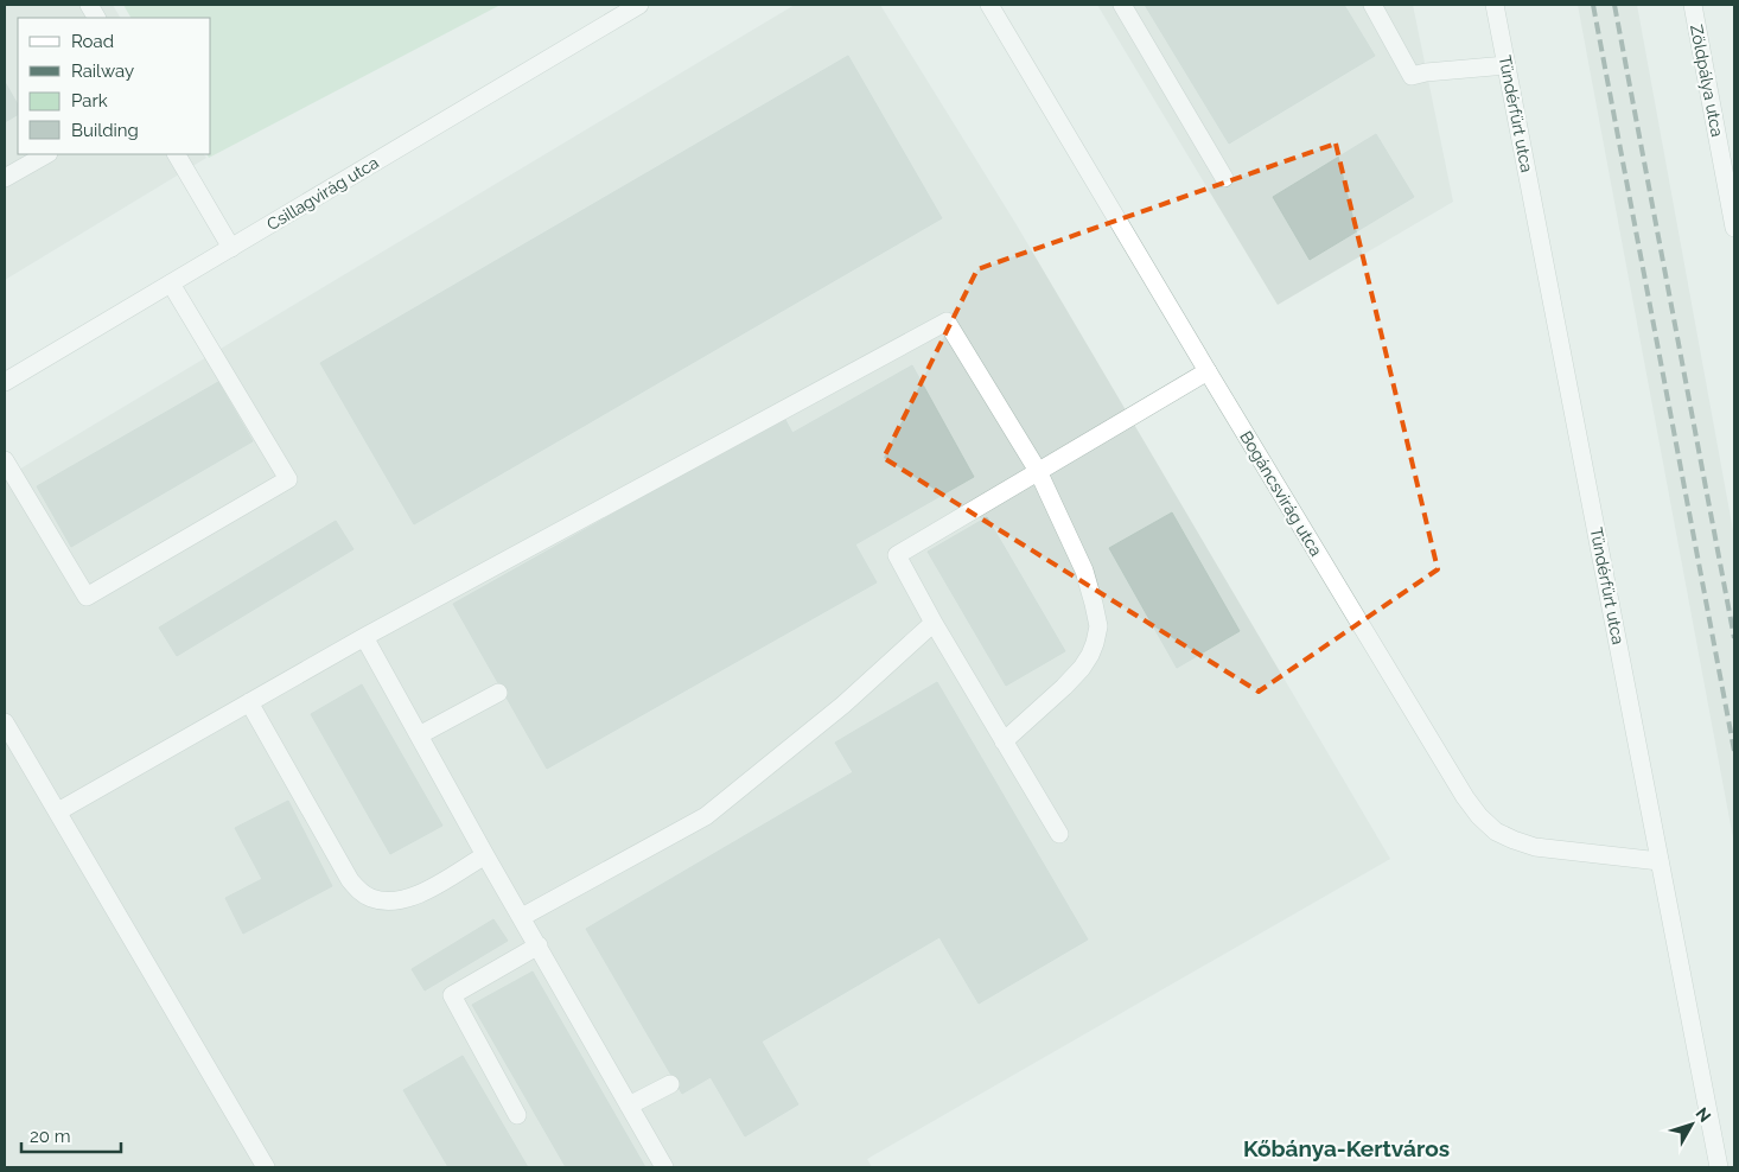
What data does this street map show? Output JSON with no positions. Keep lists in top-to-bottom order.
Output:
{
  "streets": {
    "street": [
      "Zöldpálya utca",
      "Tündérfürt utca",
      "Csillagvirág utca",
      "Bogáncsvirág utca"
    ]
  },
  "crossings": [
    ["Tündérfürt utca", "Bogáncsvirág utca"]
  ],
  "districts": ["Kőbánya-Kertváros"],
  "legend": [
    "Road",
    "Railway",
    "Park",
    "Building"
  ],
  "scale_bar": "20 m",
  "north": "top right"
}
